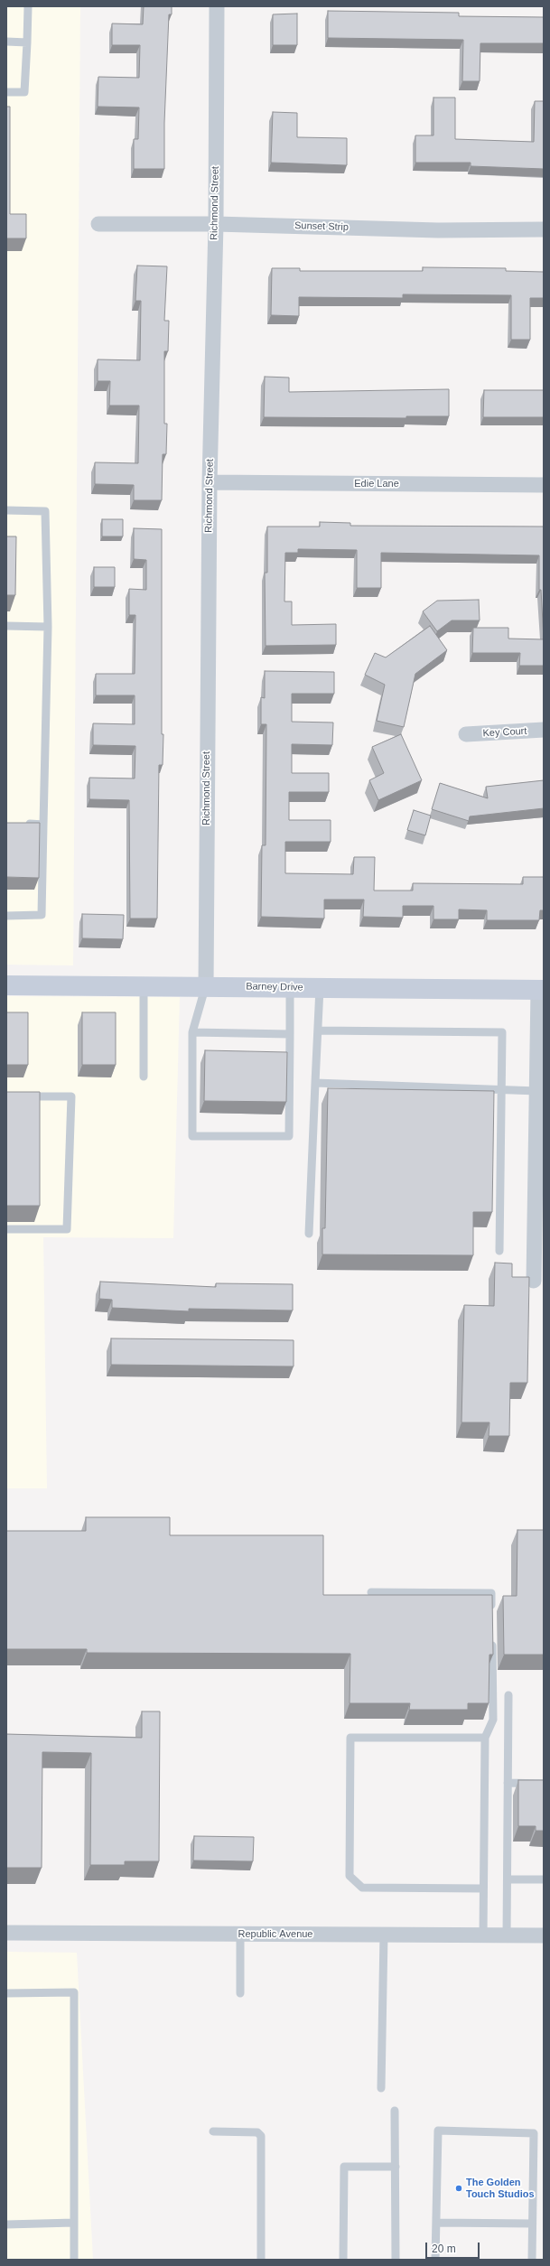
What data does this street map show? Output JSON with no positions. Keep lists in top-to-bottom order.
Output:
{
  "streets": {
    "street": [
      "Richmond Street",
      "Sunset Strip",
      "Edie Lane",
      "Key Court",
      "Barney Drive",
      "Republic Avenue"
    ]
  },
  "crossings": [
    ["Richmond Street", "Sunset Strip"],
    ["Richmond Street", "Edie Lane"],
    ["Richmond Street", "Barney Drive"]
  ],
  "places": ["The Golden Touch Studios"],
  "scale_bar": "20 m"
}
